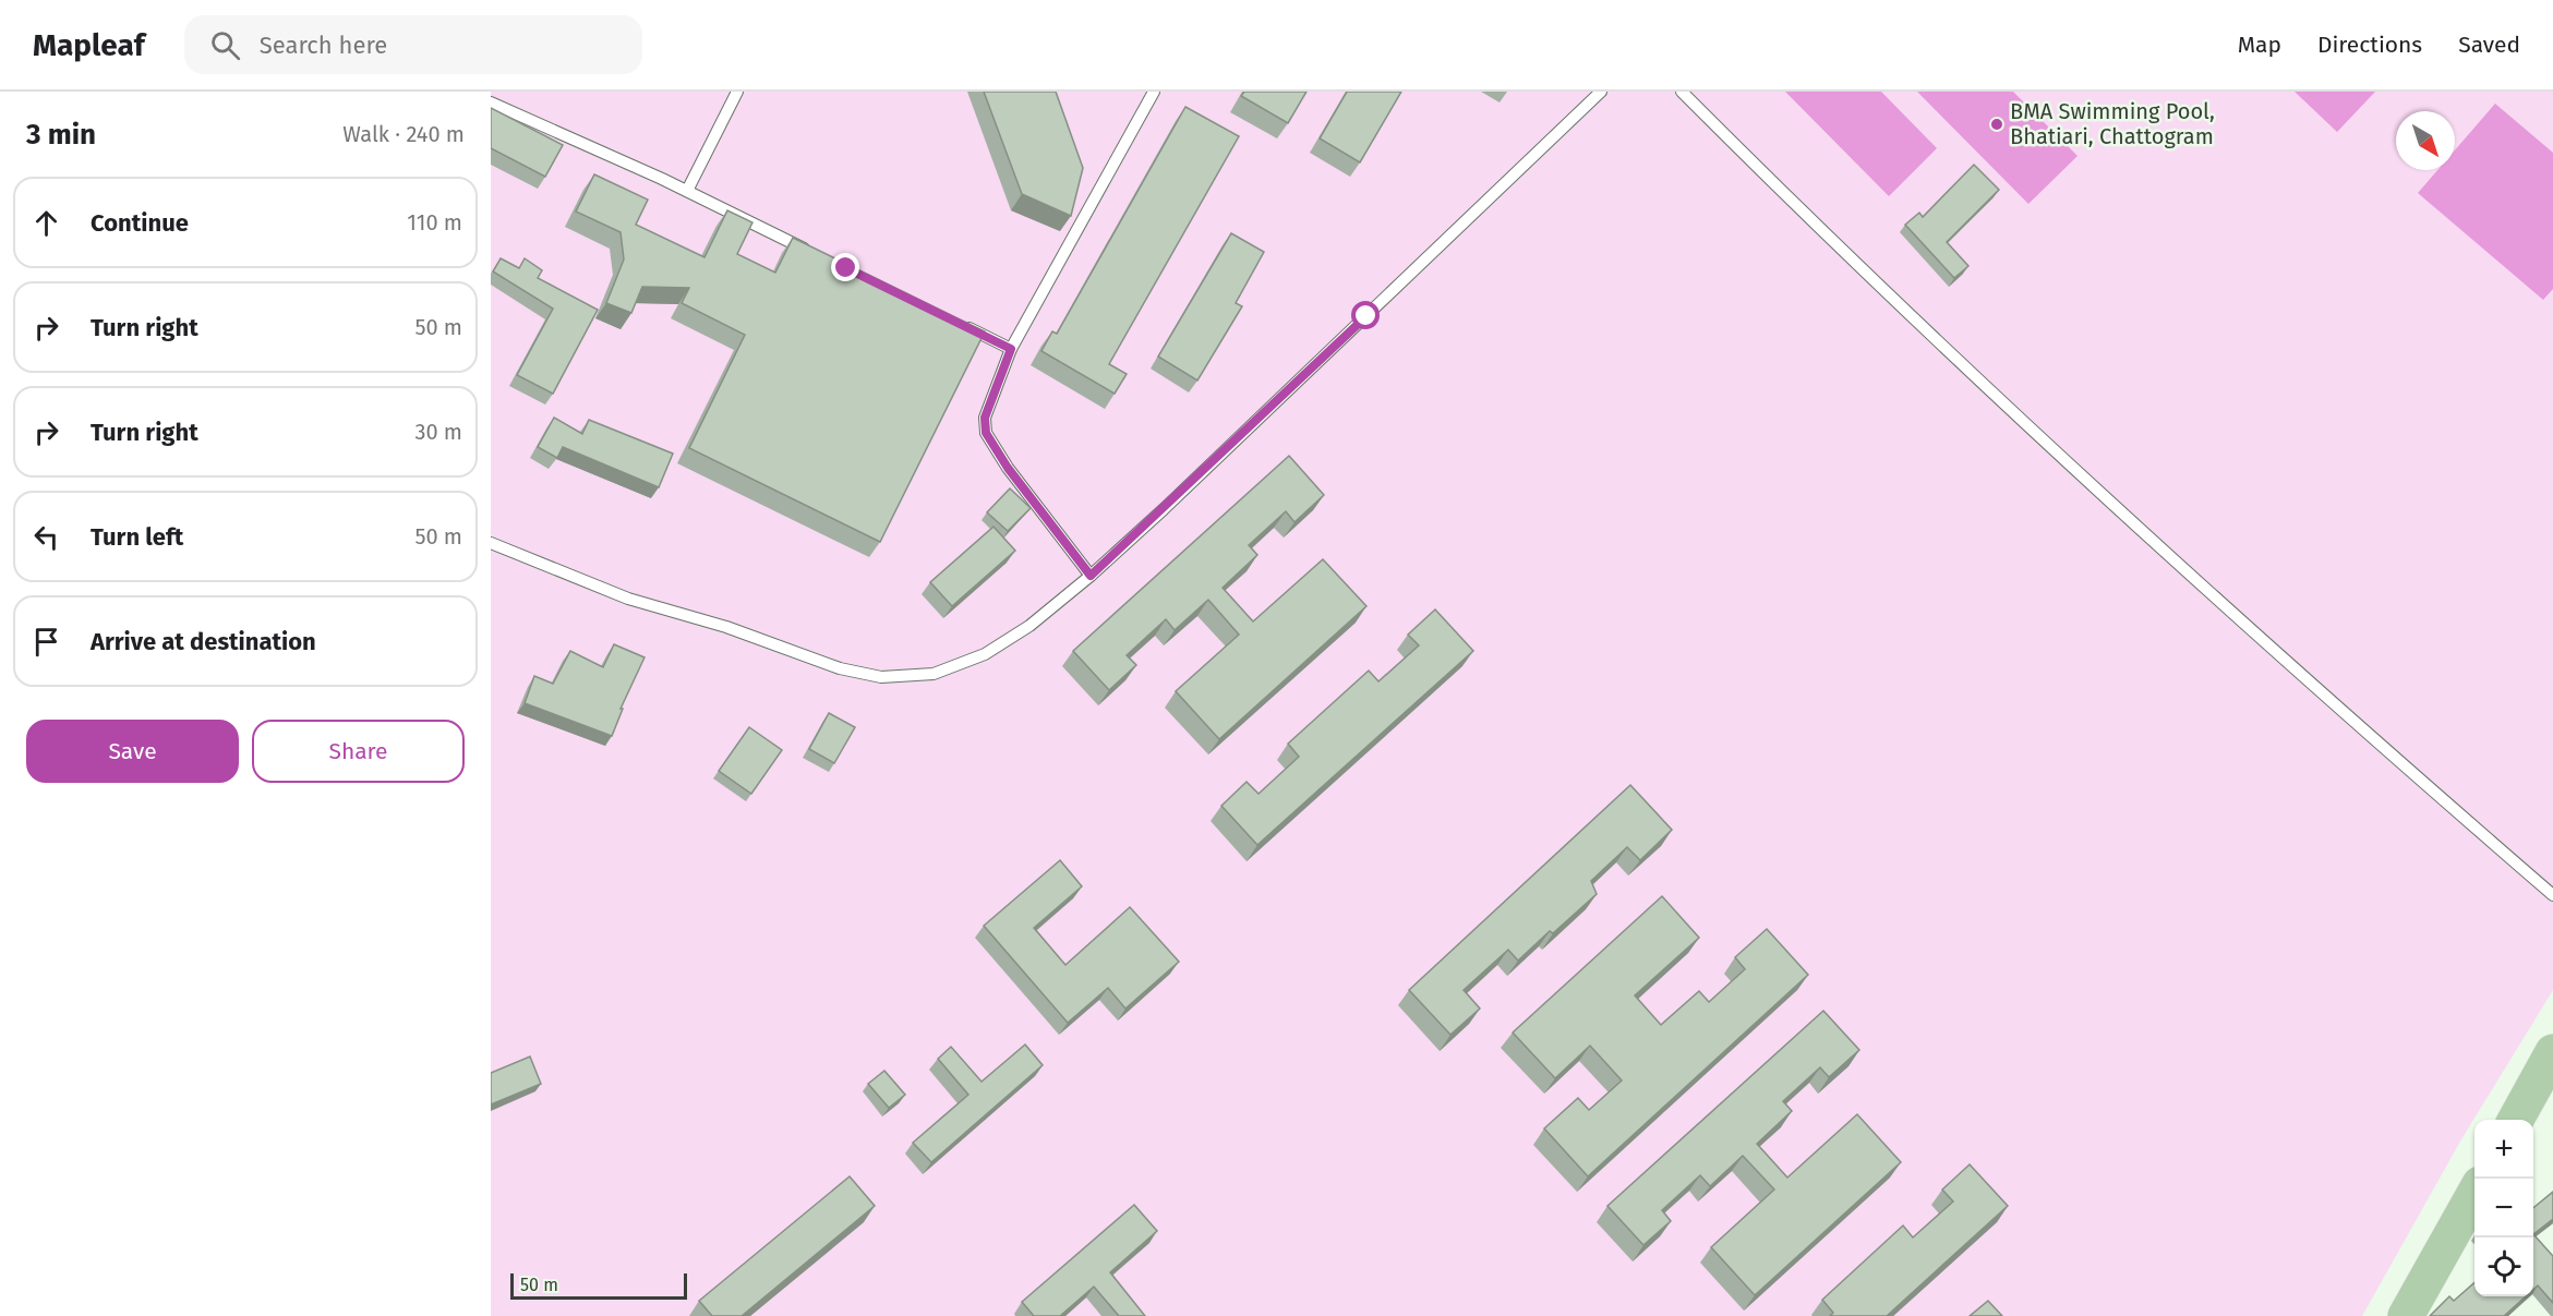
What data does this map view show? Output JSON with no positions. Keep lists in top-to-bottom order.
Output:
{
  "places": ["BMA Swimming Pool, Bhatiari, Chattogram"],
  "scale_bar": "50 m",
  "north": "bottom right",
  "page": {
    "header": "Mapleaf",
    "search": "Search here",
    "nav": ["Map", "Directions", "Saved"],
    "heading": ["3 min", "Walk · 240 m"],
    "list": [
      ["Continue", "110 m"],
      ["Turn right", "50 m"],
      ["Turn right", "30 m"],
      ["Turn left", "50 m"],
      "Arrive at destination"
    ],
    "buttons": ["Save", "Share"],
    "map_buttons": ["+", "−"],
    "scale": "50 m"
  }
}
